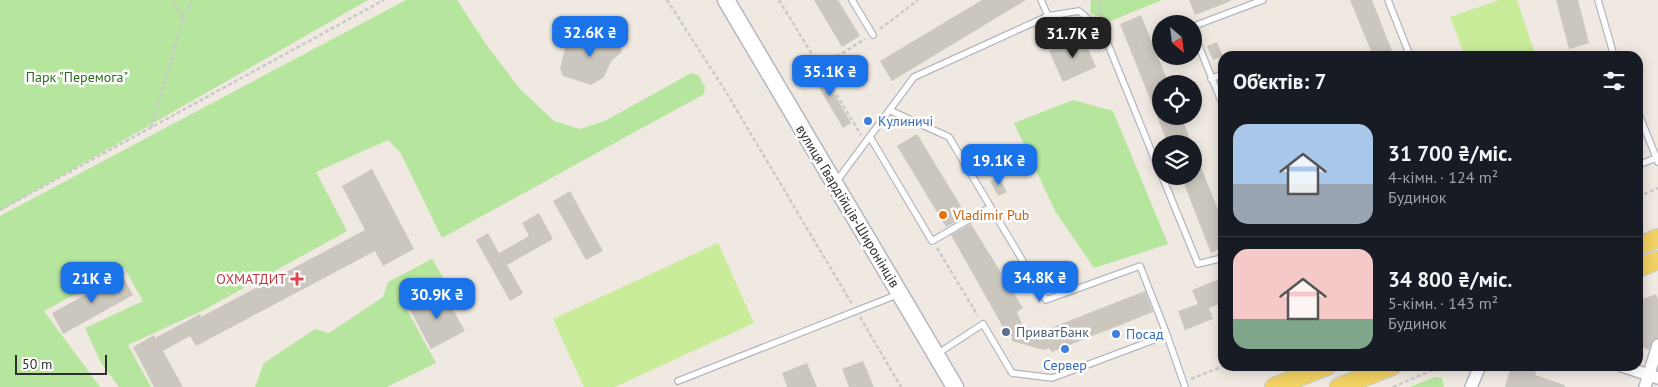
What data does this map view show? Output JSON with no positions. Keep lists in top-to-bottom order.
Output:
{
  "streets": {
    "main road": ["вулиця Гвардійців-Широнінців"]
  },
  "parks": ["Парк \"Перемога\""],
  "places": {
    "other": [
      "Кулиничі",
      "Vladimir Pub",
      "ПриватБанк",
      "Посад",
      "Сервер"
    ],
    "health": ["ОХМАТДИТ"]
  },
  "scale_bar": "50 m",
  "north": "bottom right",
  "page": {
    "price": [
      "32.6K ₴",
      "31.7K ₴",
      "35.1K ₴",
      "19.1K ₴",
      "34.8K ₴",
      "21K ₴",
      "30.9K ₴"
    ],
    "heading": "Об’єктів: 7",
    "list": [
      {
        "name": "31 700 ₴/міс.",
        "note": "4-кімн. · 124 m² · Будинок"
      },
      {
        "name": "34 800 ₴/міс.",
        "note": "5-кімн. · 143 m² · Будинок"
      }
    ],
    "scale": "50 m"
  }
}
